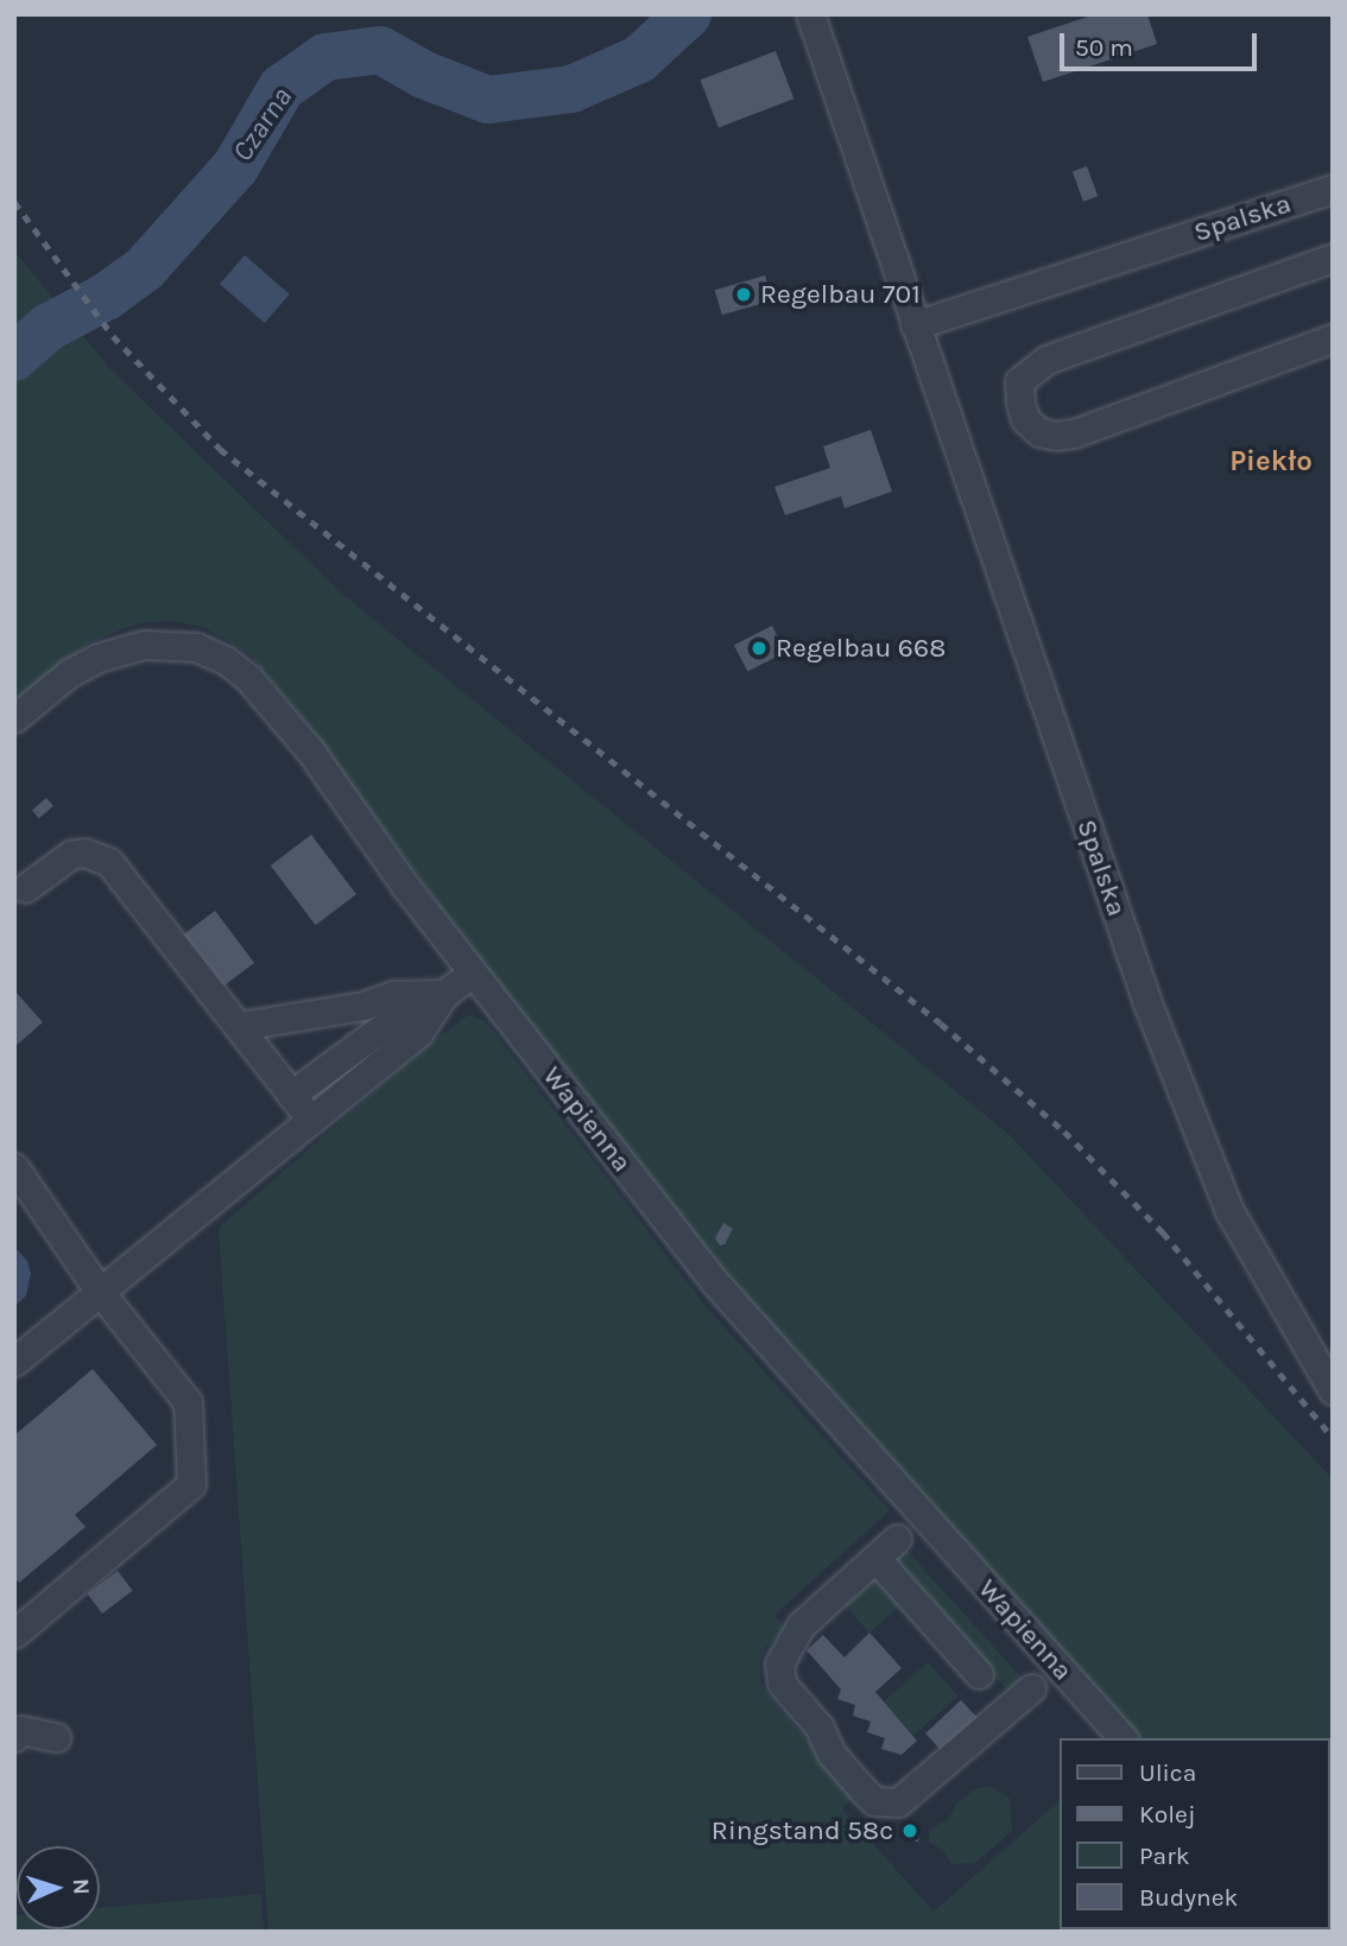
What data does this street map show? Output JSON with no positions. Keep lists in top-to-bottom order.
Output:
{
  "streets": {
    "street": ["Spalska", "Wapienna"]
  },
  "districts": ["Piekło"],
  "water": ["Czarna"],
  "places": ["Regelbau 701", "Regelbau 668", "Ringstand 58c"],
  "legend": [
    "Ulica",
    "Kolej",
    "Park",
    "Budynek"
  ],
  "scale_bar": "50 m",
  "north": "right"
}
